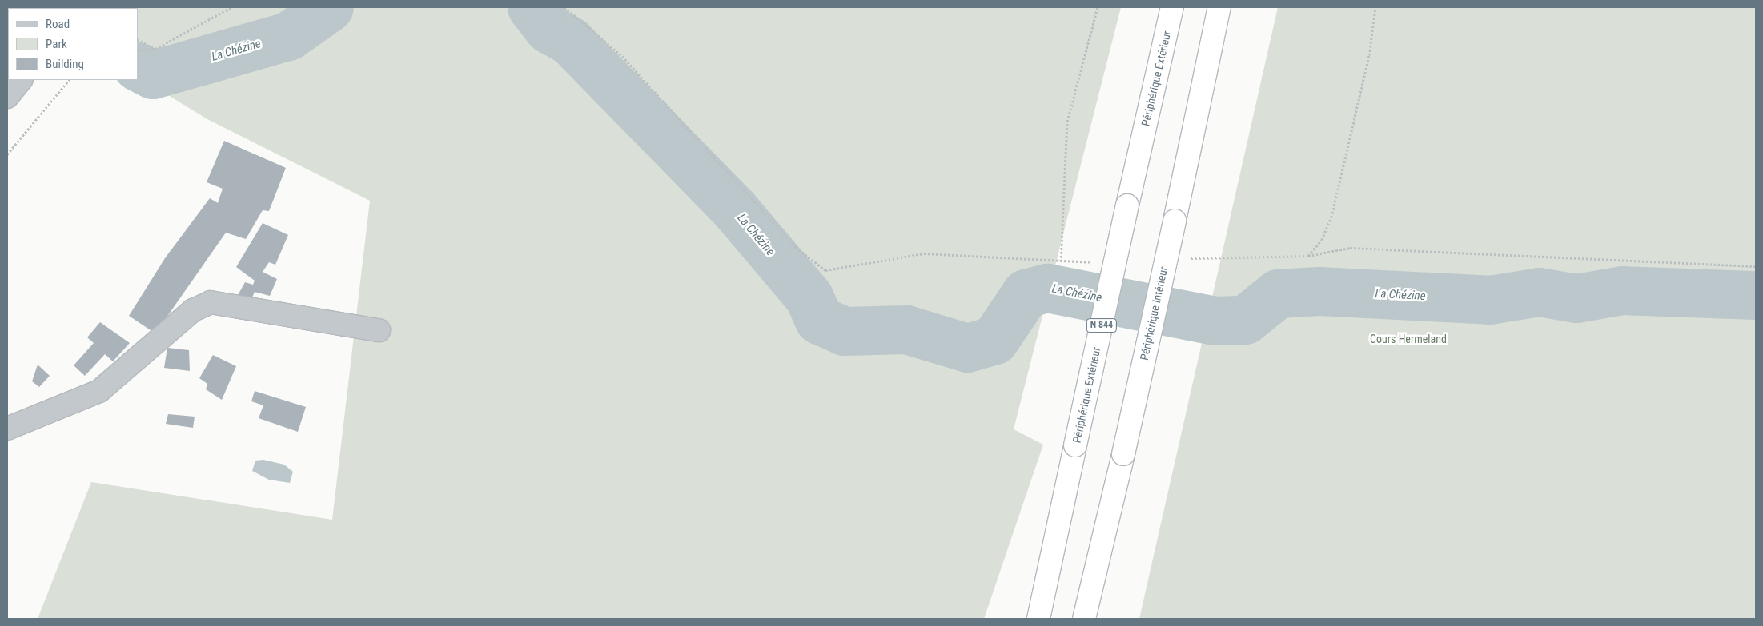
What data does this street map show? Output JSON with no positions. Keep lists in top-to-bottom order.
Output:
{
  "streets": {
    "highway": ["Périphérique Extérieur", "Périphérique Intérieur", "N 844"]
  },
  "water": ["La Chézine"],
  "parks": ["Cours Hermeland"],
  "legend": ["Road", "Park", "Building"]
}
